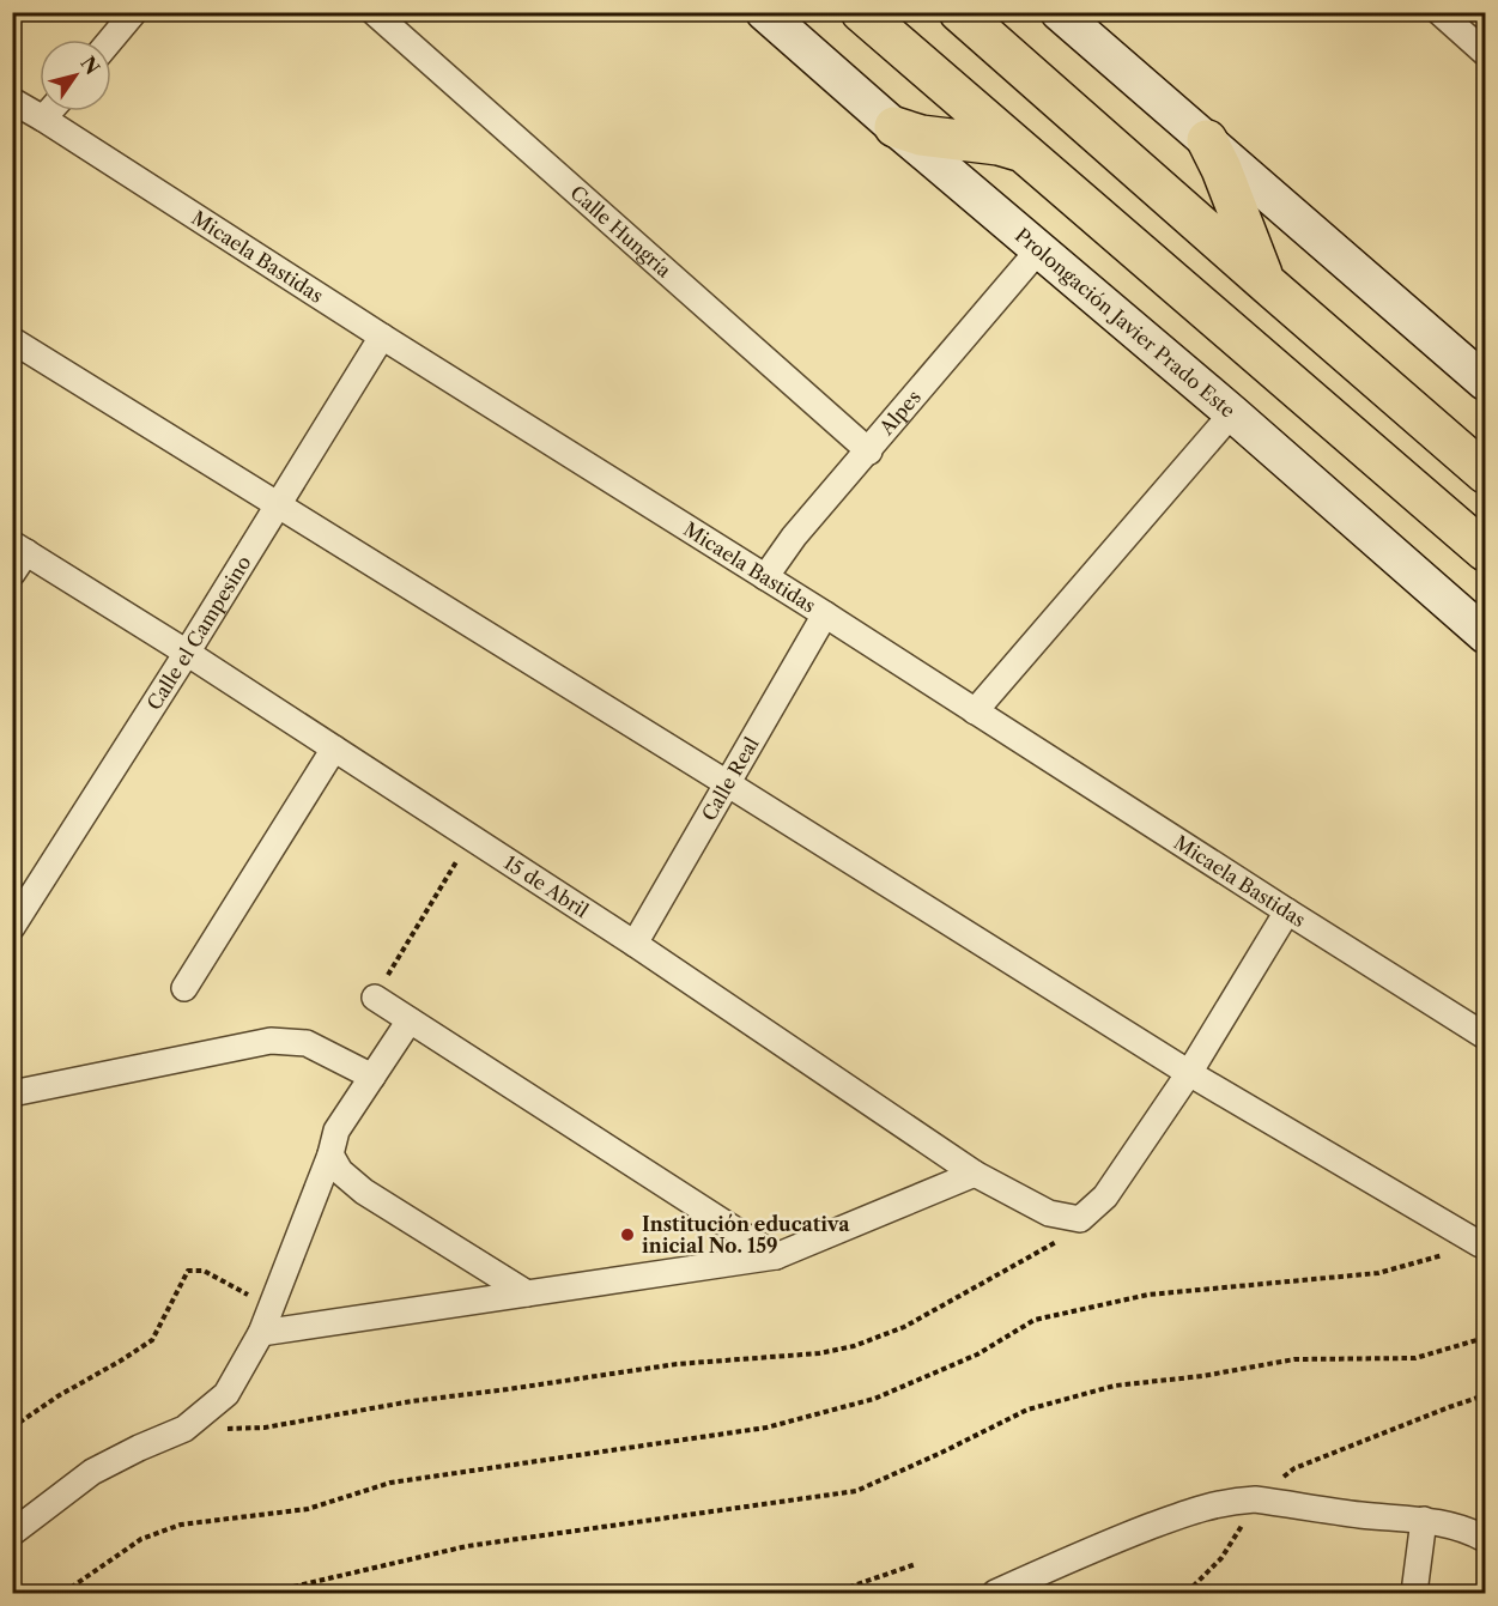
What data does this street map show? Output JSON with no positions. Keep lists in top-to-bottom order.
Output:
{
  "streets": {
    "street": [
      "Calle Hungría",
      "Micaela Bastidas",
      "Prolongación Javier Prado Este",
      "Alpes",
      "Calle el Campesino",
      "Calle Real",
      "15 de Abril"
    ]
  },
  "crossings": [
    ["Calle Hungría", "Alpes"],
    ["Micaela Bastidas", "Alpes"],
    ["Micaela Bastidas", "Calle el Campesino"],
    ["Micaela Bastidas", "Calle Real"],
    ["Prolongación Javier Prado Este", "Alpes"],
    ["Calle el Campesino", "15 de Abril"],
    ["Calle Real", "15 de Abril"]
  ],
  "places": ["Institución educativa inicial No. 159"],
  "north": "top right"
}
